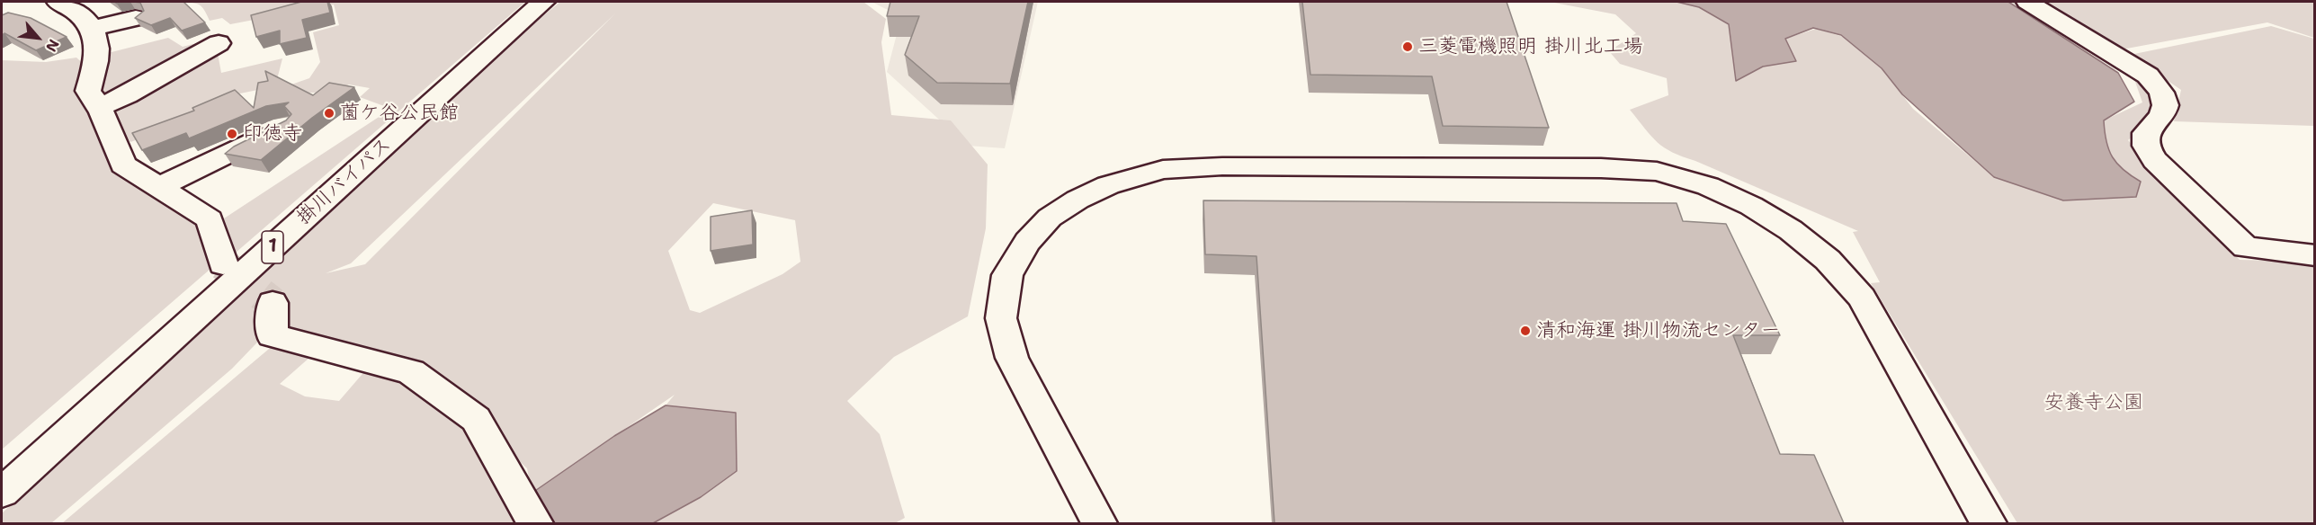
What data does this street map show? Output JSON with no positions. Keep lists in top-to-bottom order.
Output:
{
  "streets": {
    "main road": ["掛川バイパス", "1"]
  },
  "parks": ["安養寺公園"],
  "places": [
    "三菱電機照明 掛川北工場",
    "薗ケ谷公民館",
    "印徳寺",
    "清和海運 掛川物流センター"
  ],
  "north": "bottom right"
}
